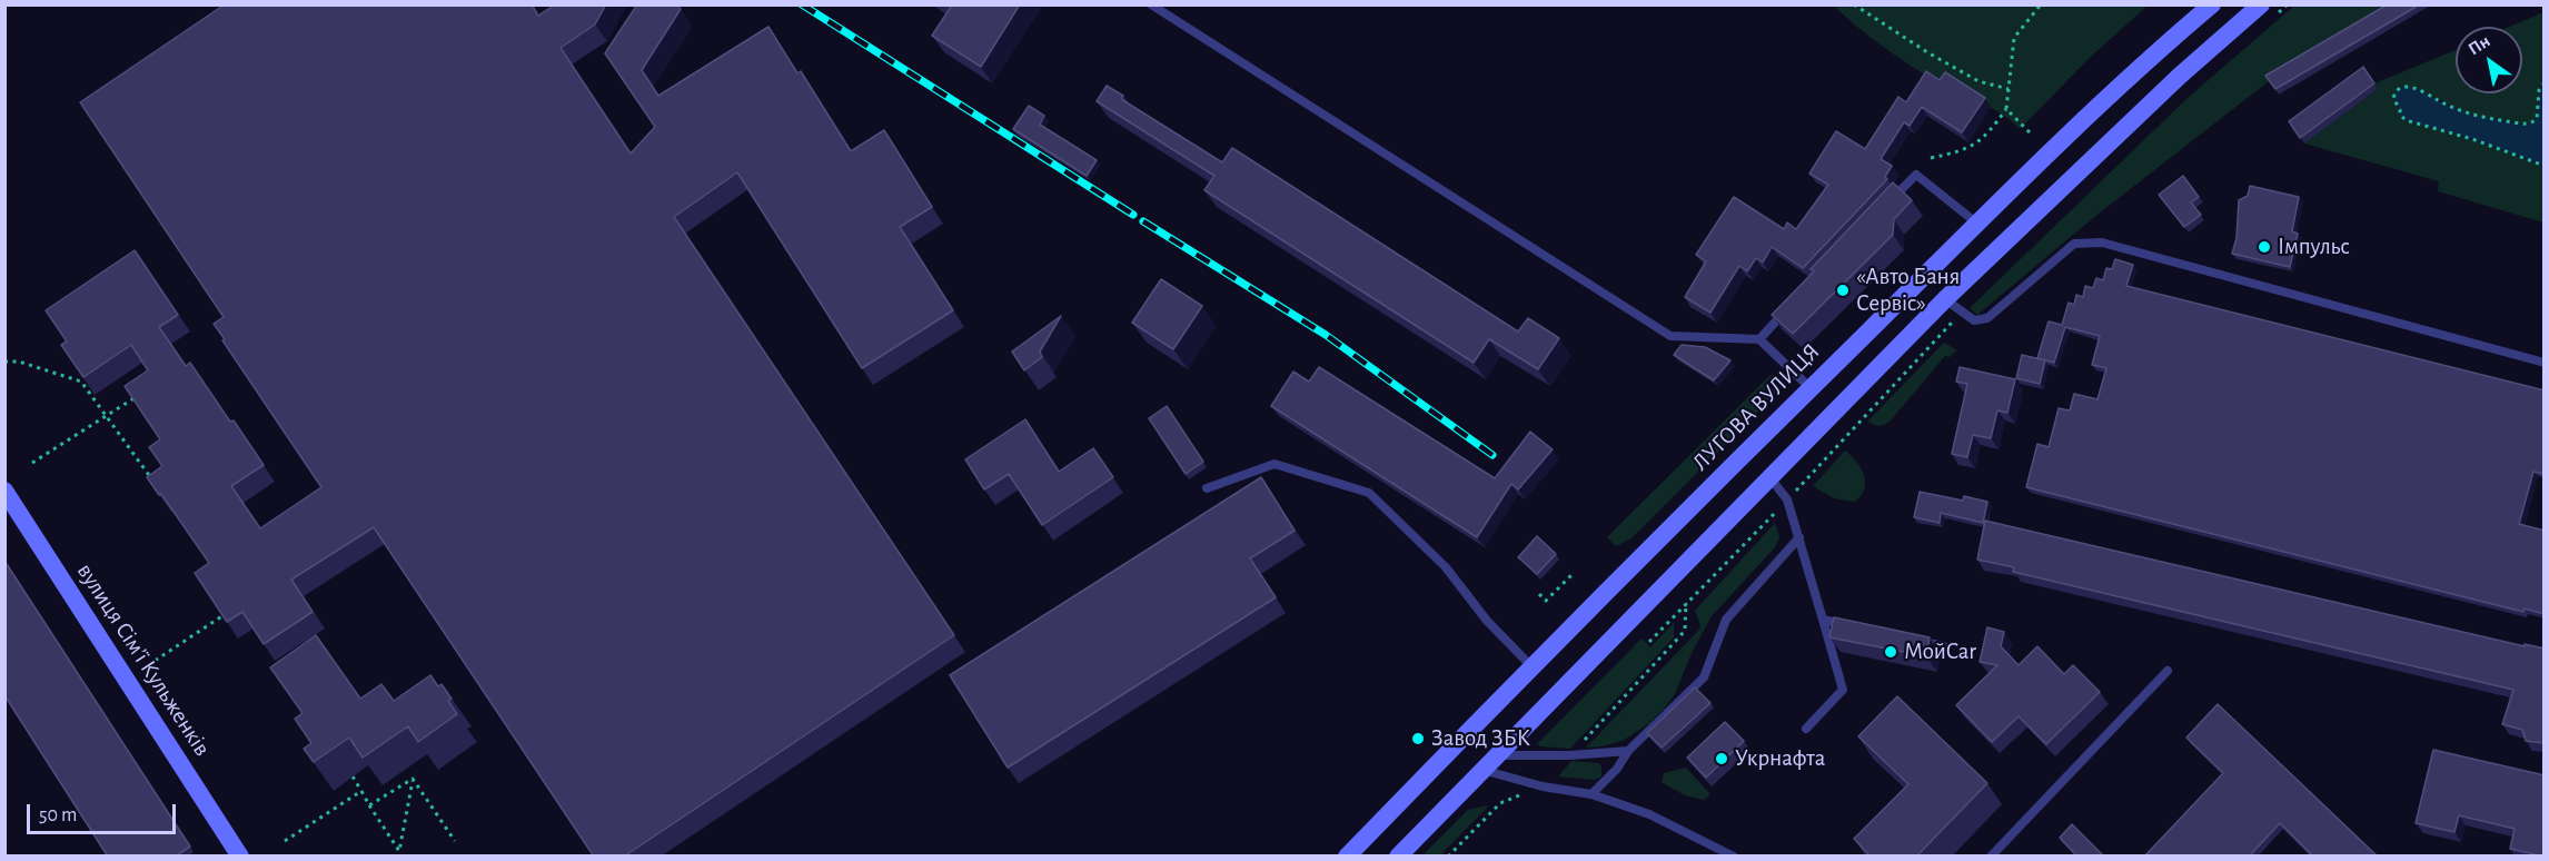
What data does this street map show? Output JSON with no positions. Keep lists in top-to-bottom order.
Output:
{
  "streets": {
    "main road": ["ЛУГОВА ВУЛИЦЯ", "вулиця Сімʼї Кульженків"]
  },
  "places": [
    "Імпульс",
    "«Авто Баня Сервіс»",
    "МойCar",
    "Завод ЗБК",
    "Укрнафта"
  ],
  "scale_bar": "50 m",
  "north": "top left"
}
